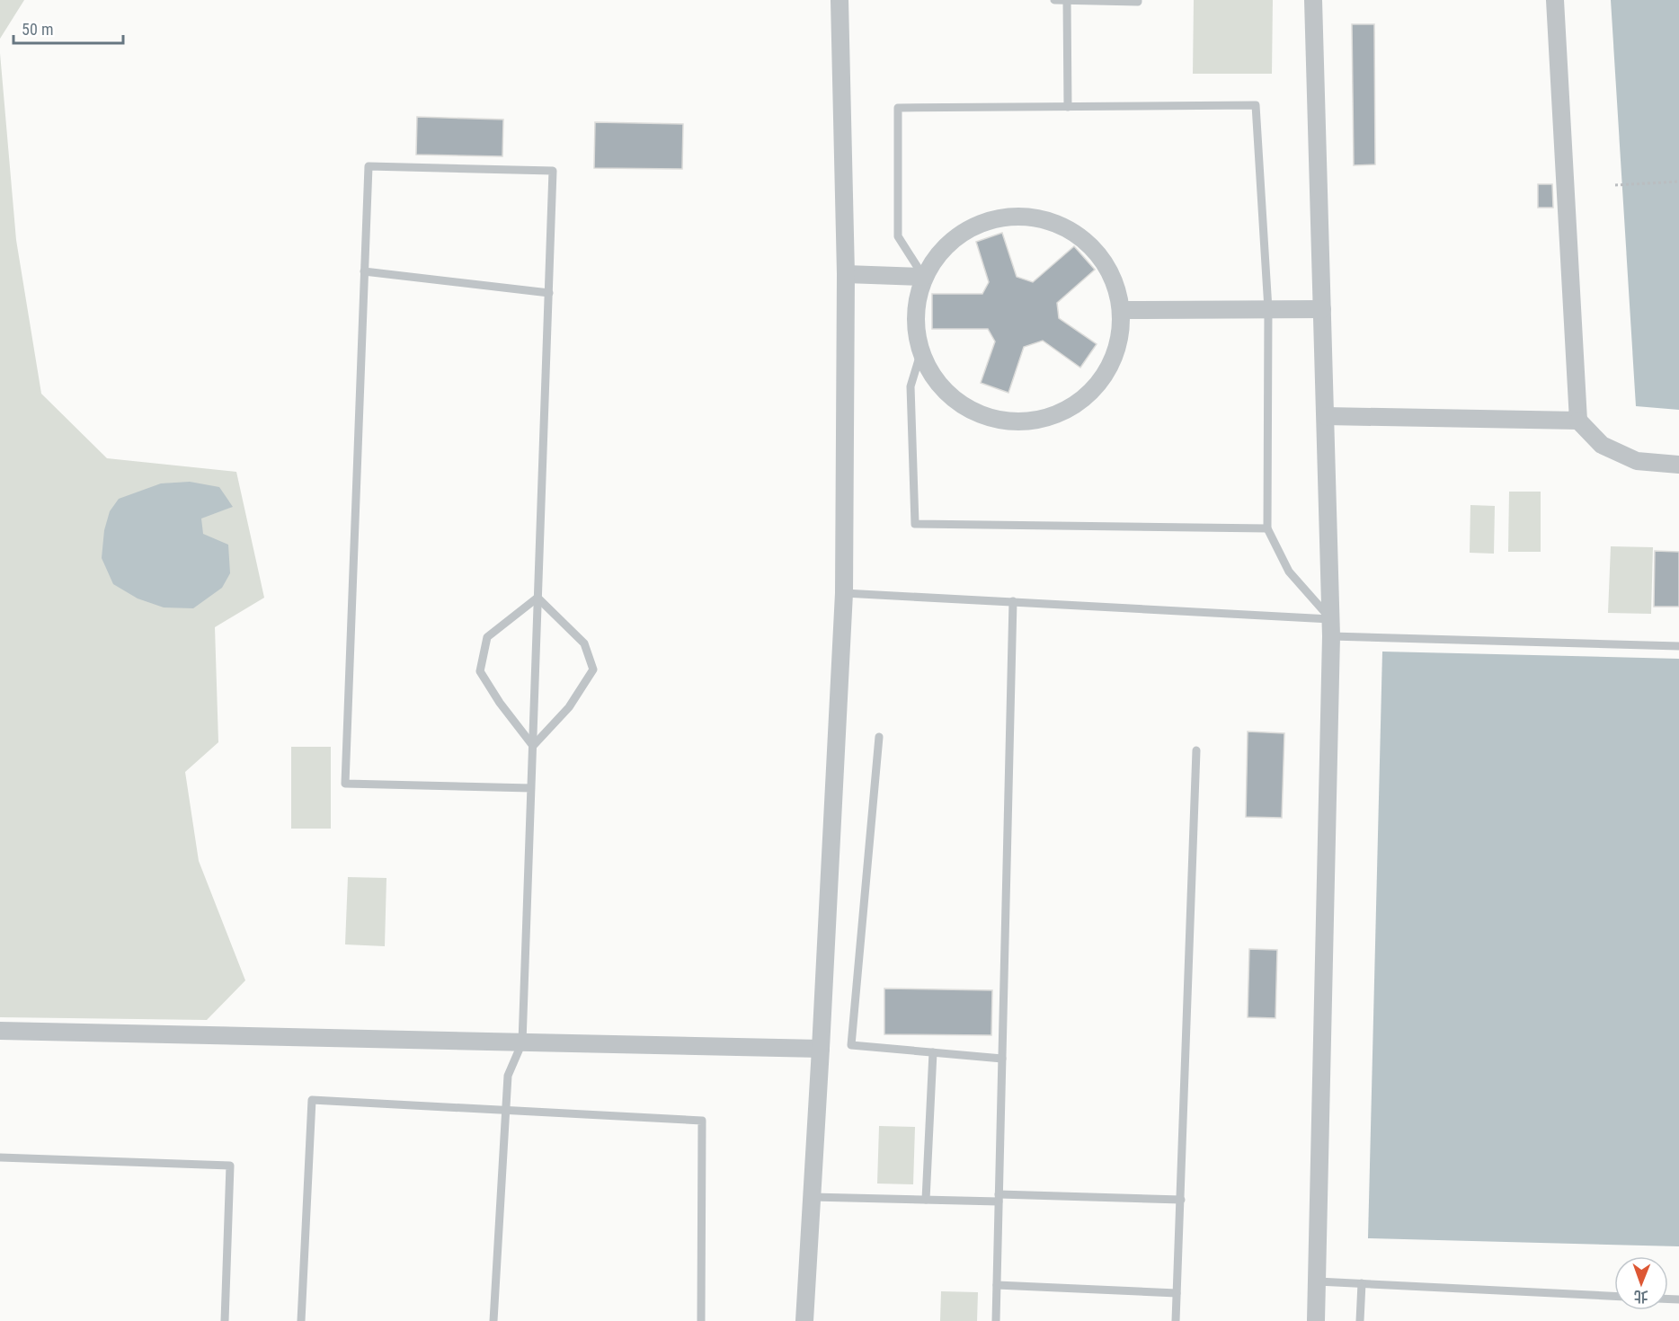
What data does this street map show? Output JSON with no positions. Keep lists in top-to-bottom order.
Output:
{
  "scale_bar": "50 m",
  "north": "bottom"
}
